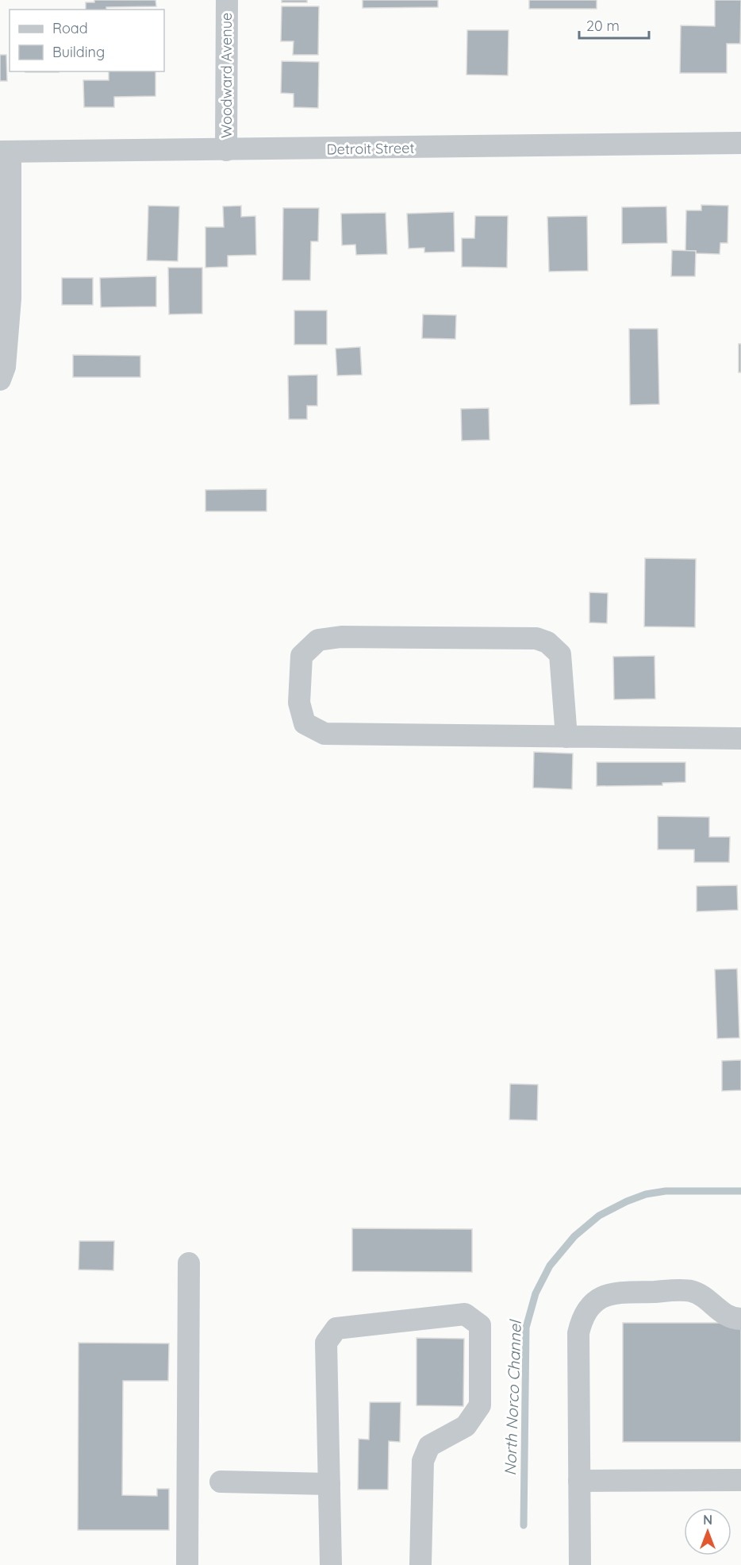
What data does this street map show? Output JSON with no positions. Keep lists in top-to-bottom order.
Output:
{
  "streets": {
    "street": ["Woodward Avenue", "Detroit Street"]
  },
  "crossings": [
    ["Woodward Avenue", "Detroit Street"]
  ],
  "water": ["North Norco Channel"],
  "legend": ["Road", "Building"],
  "scale_bar": "20 m",
  "north": "top"
}
